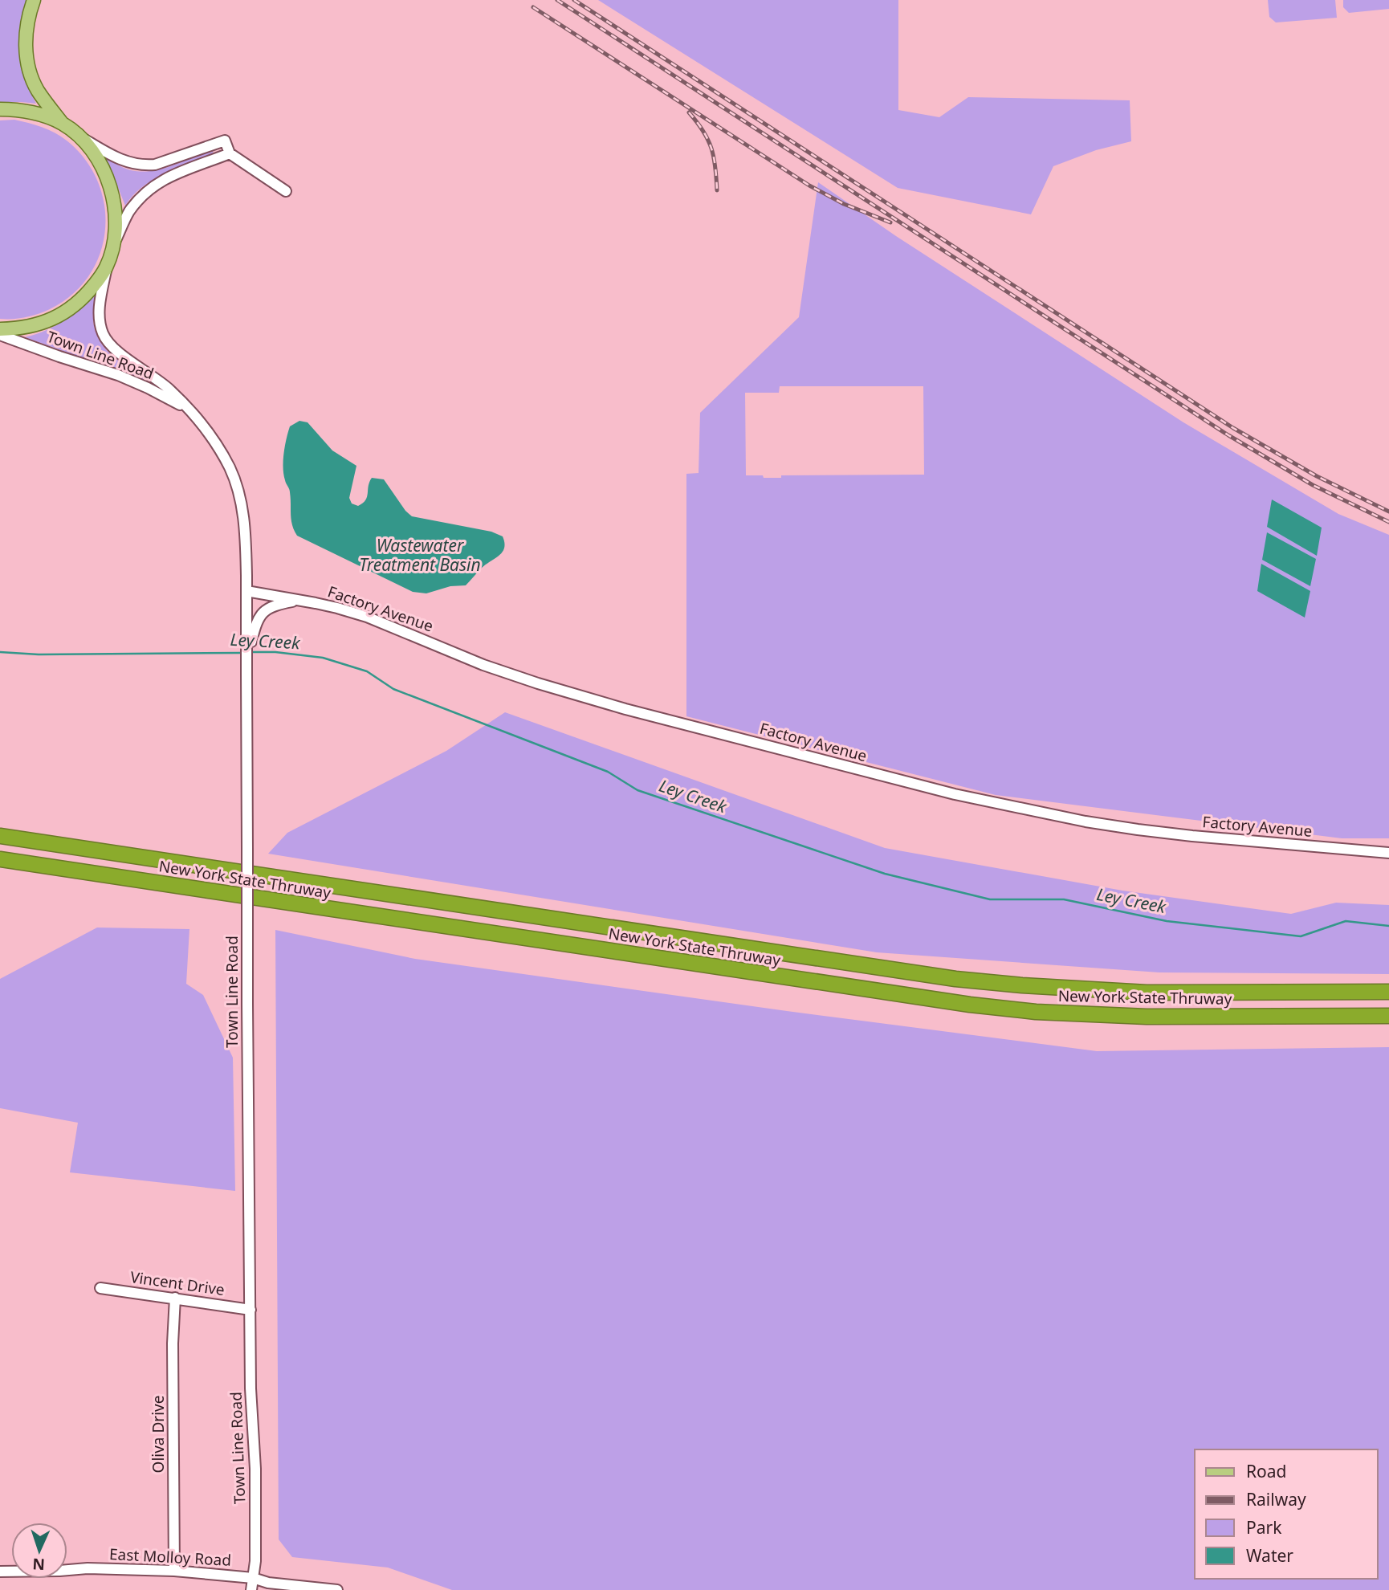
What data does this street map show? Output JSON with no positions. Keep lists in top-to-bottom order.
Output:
{
  "streets": {
    "highway": ["New York State Thruway"],
    "street": [
      "Town Line Road",
      "Factory Avenue",
      "Vincent Drive",
      "Oliva Drive",
      "East Molloy Road"
    ]
  },
  "crossings": [
    ["Town Line Road", "Factory Avenue"],
    ["Town Line Road", "Vincent Drive"],
    ["Town Line Road", "East Molloy Road"],
    ["Vincent Drive", "Oliva Drive"],
    ["Oliva Drive", "East Molloy Road"]
  ],
  "water": ["Wastewater Treatment Basin", "Ley Creek"],
  "legend": [
    "Road",
    "Railway",
    "Park",
    "Water"
  ],
  "north": "bottom"
}
